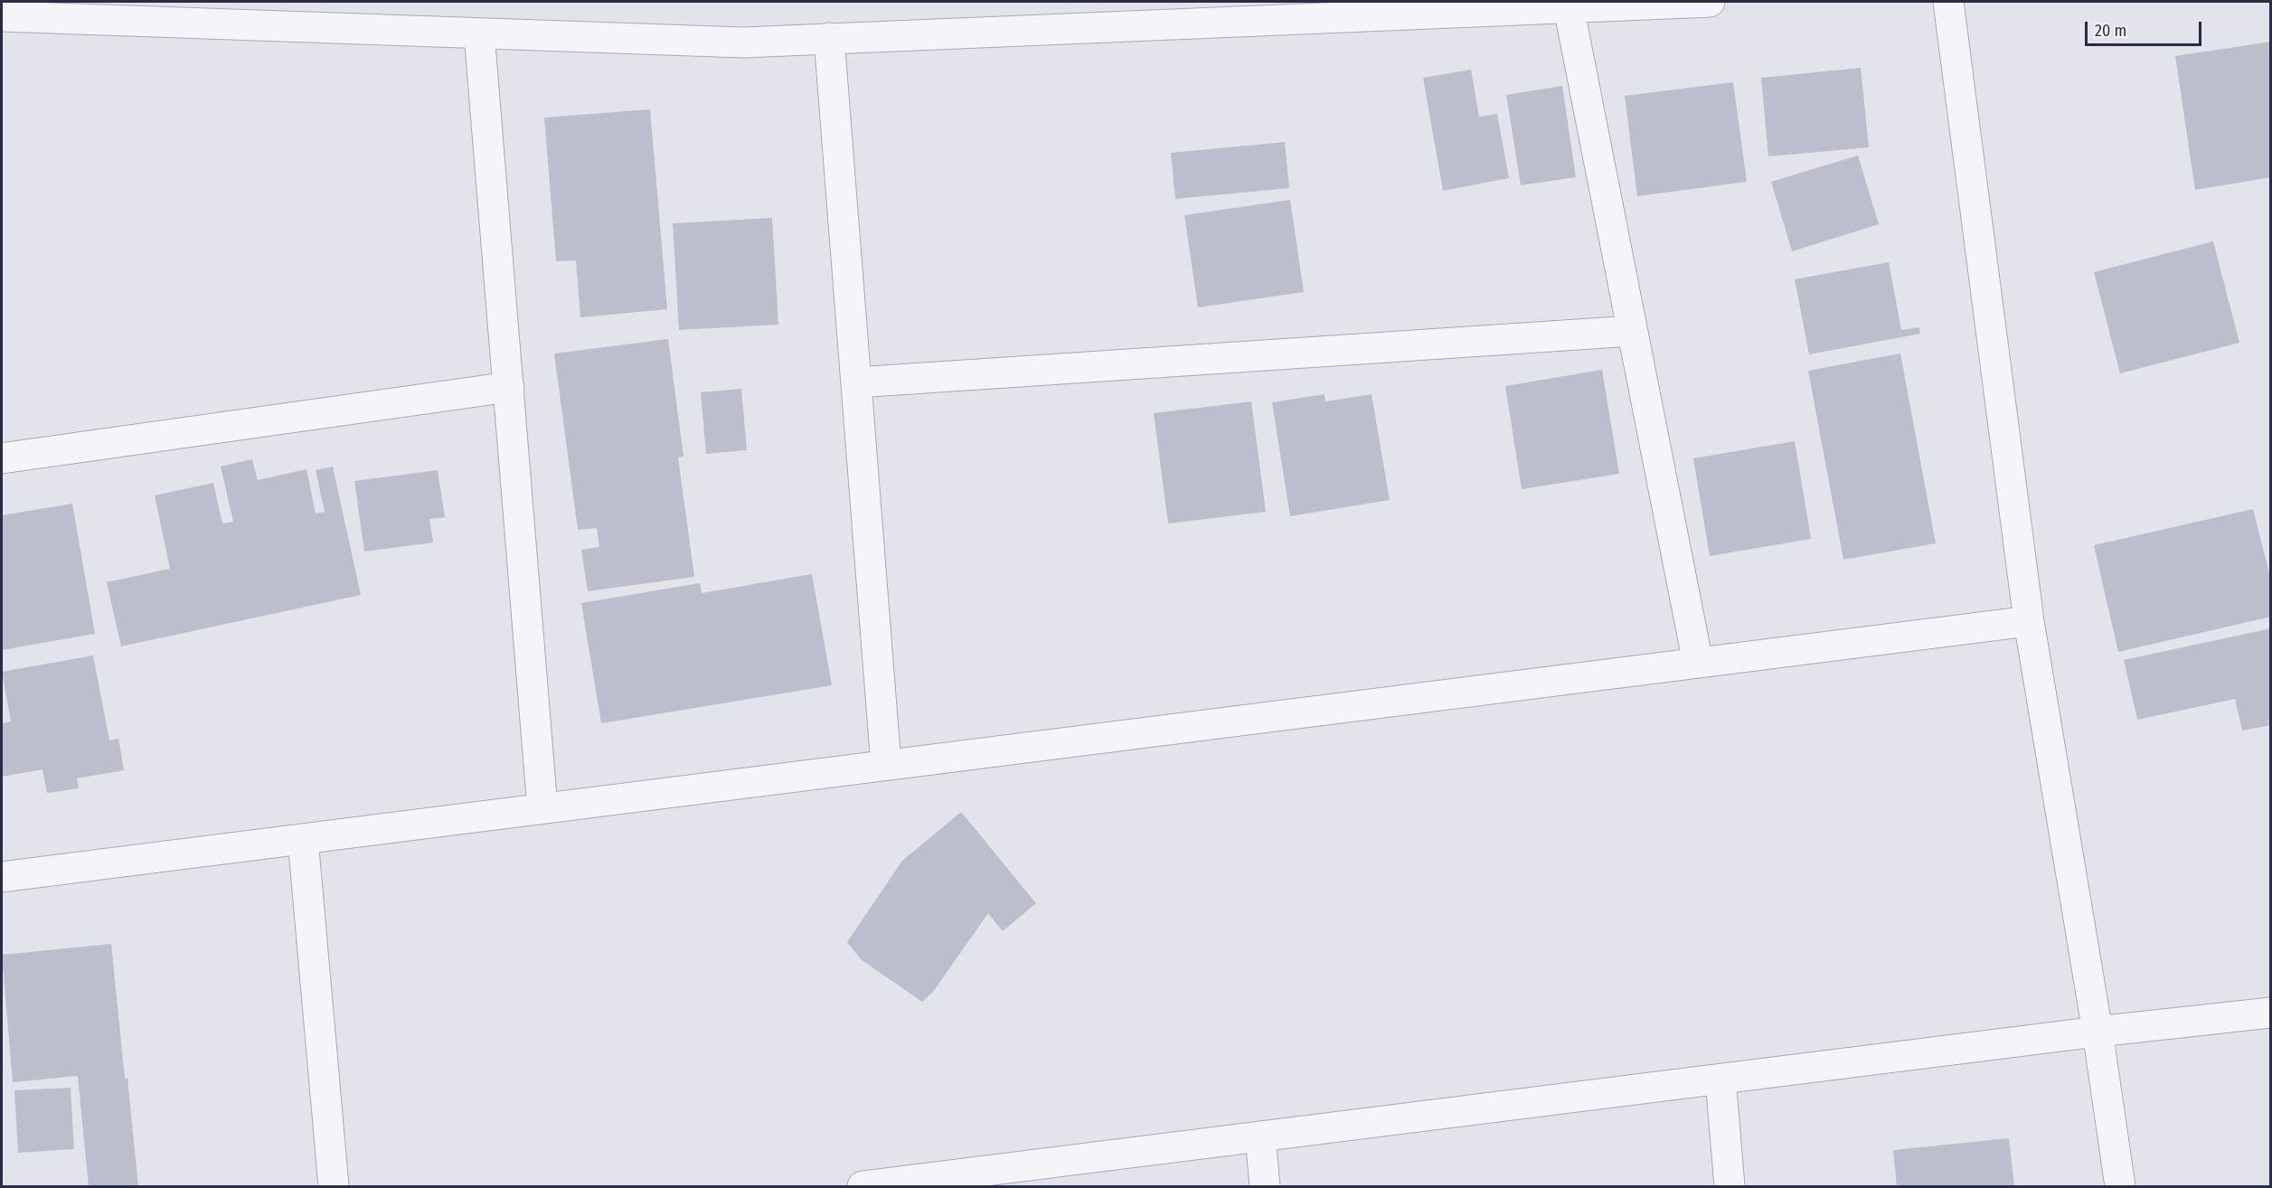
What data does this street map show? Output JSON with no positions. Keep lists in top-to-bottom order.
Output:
{
  "scale_bar": "20 m"
}
